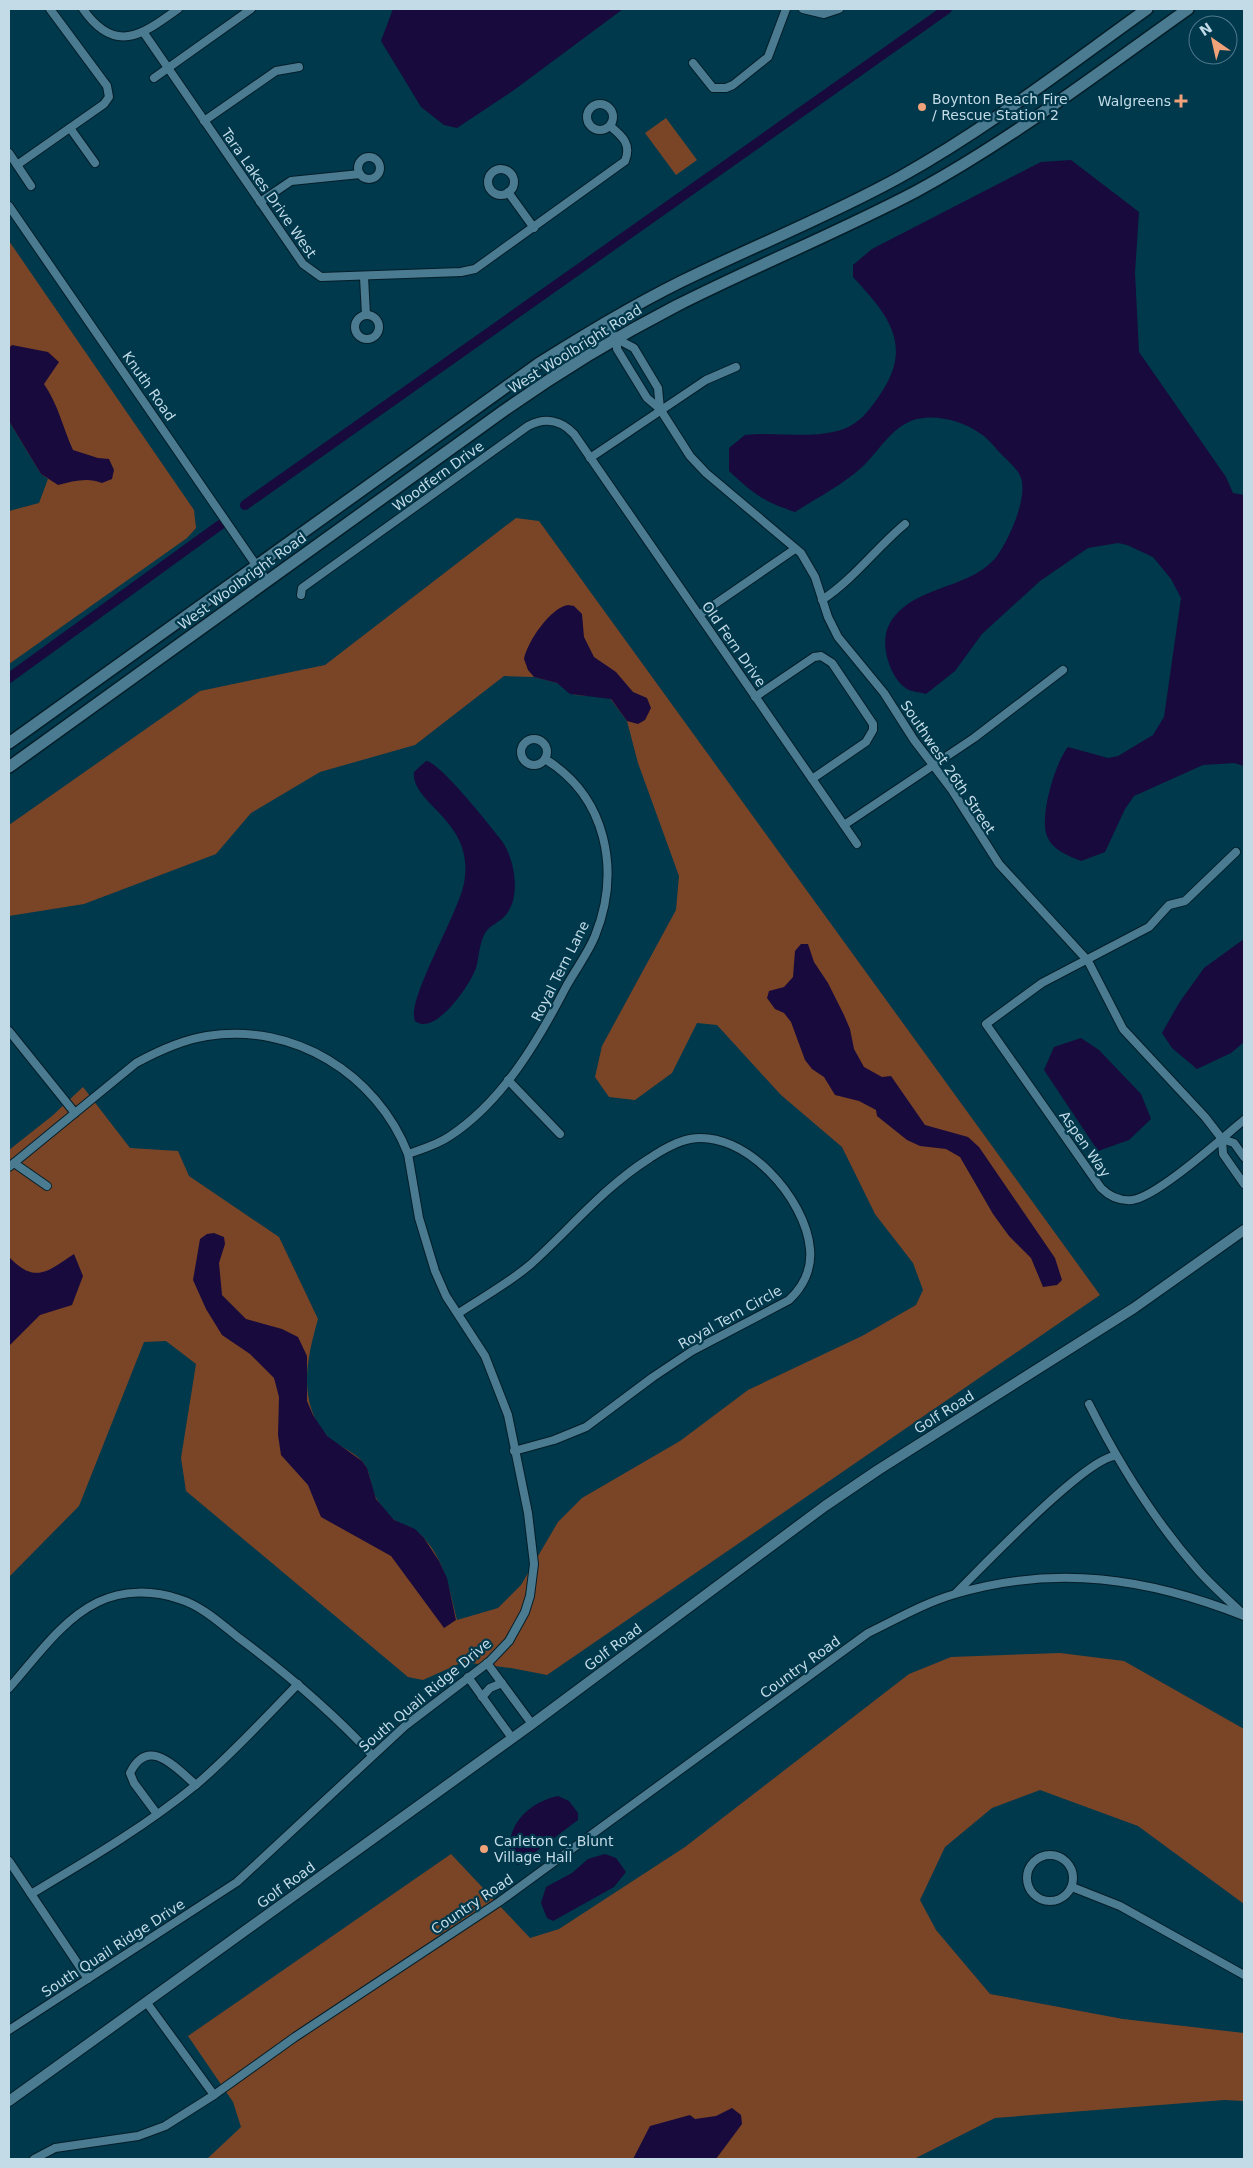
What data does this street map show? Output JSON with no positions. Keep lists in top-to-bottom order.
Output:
{
  "streets": {
    "main road": ["West Woolbright Road"],
    "street": [
      "Tara Lakes Drive West",
      "Knuth Road",
      "Woodfern Drive",
      "Old Fern Drive",
      "Southwest 26th Street",
      "Royal Tern Lane",
      "Aspen Way",
      "Royal Tern Circle",
      "Golf Road",
      "Country Road",
      "South Quail Ridge Drive"
    ]
  },
  "crossings": [
    ["West Woolbright Road", "Knuth Road"],
    ["West Woolbright Road", "Southwest 26th Street"],
    ["Woodfern Drive", "Old Fern Drive"],
    ["Southwest 26th Street", "Aspen Way"],
    ["Royal Tern Lane", "South Quail Ridge Drive"],
    ["Royal Tern Circle", "South Quail Ridge Drive"]
  ],
  "places": {
    "health": ["Walgreens"],
    "other": ["Boynton Beach Fire / Rescue Station 2", "Carleton C. Blunt Village Hall"]
  },
  "north": "top left"
}
